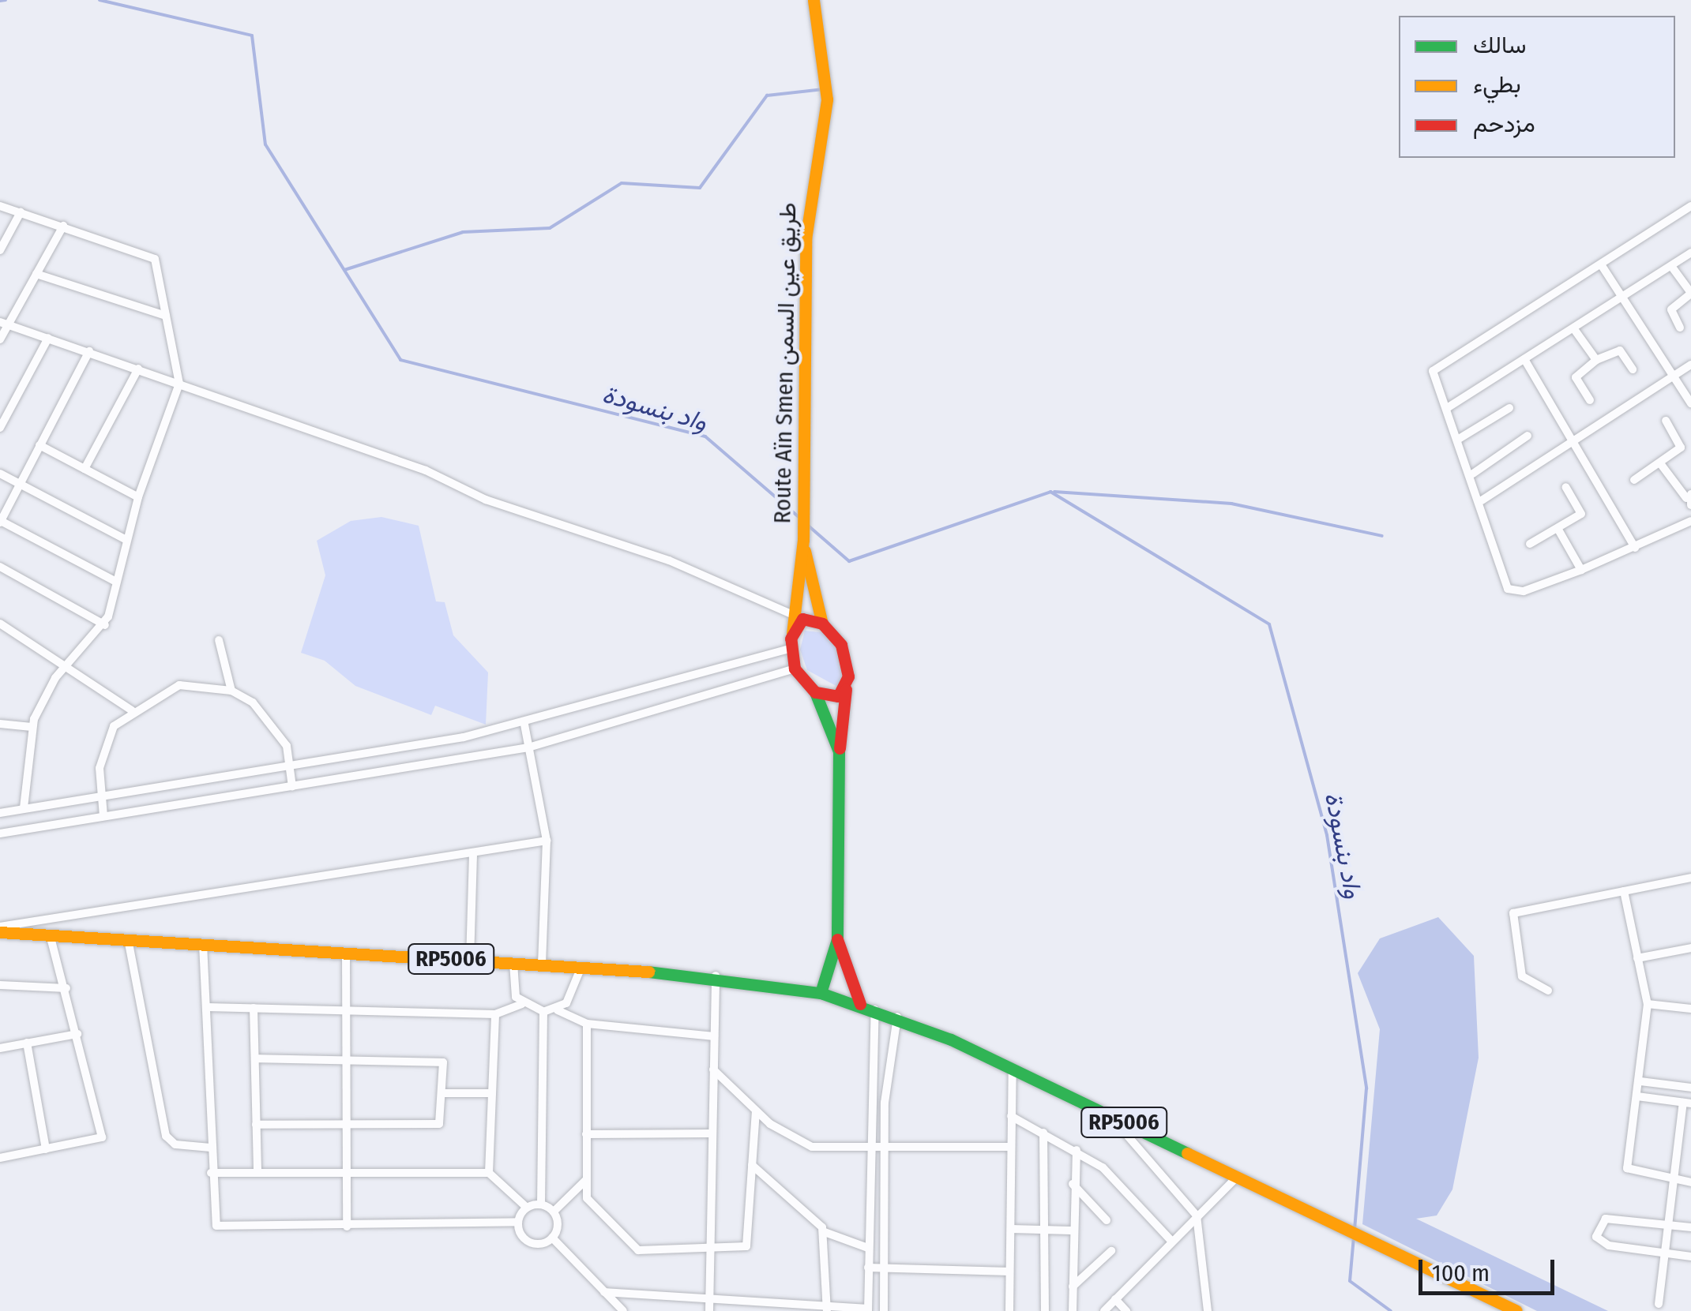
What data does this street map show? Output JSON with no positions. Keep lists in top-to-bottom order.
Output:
{
  "streets": {
    "main road": ["Route Aïn Smen طريق عين السمن", "RP5006"]
  },
  "water": ["واد بنسودة"],
  "legend": ["سالك", "بطيء", "مزدحم"],
  "scale_bar": "100 m"
}
